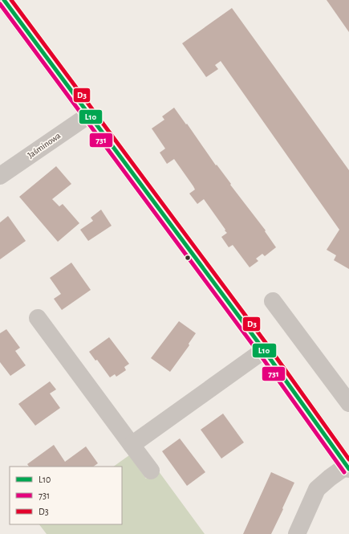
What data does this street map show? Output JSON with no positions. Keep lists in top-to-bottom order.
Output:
{
  "streets": {
    "street": ["Jaśminowa"]
  },
  "lines": ["transit line L10", "transit line D3", "transit line 731"],
  "legend": ["L10", "731", "D3"]
}
